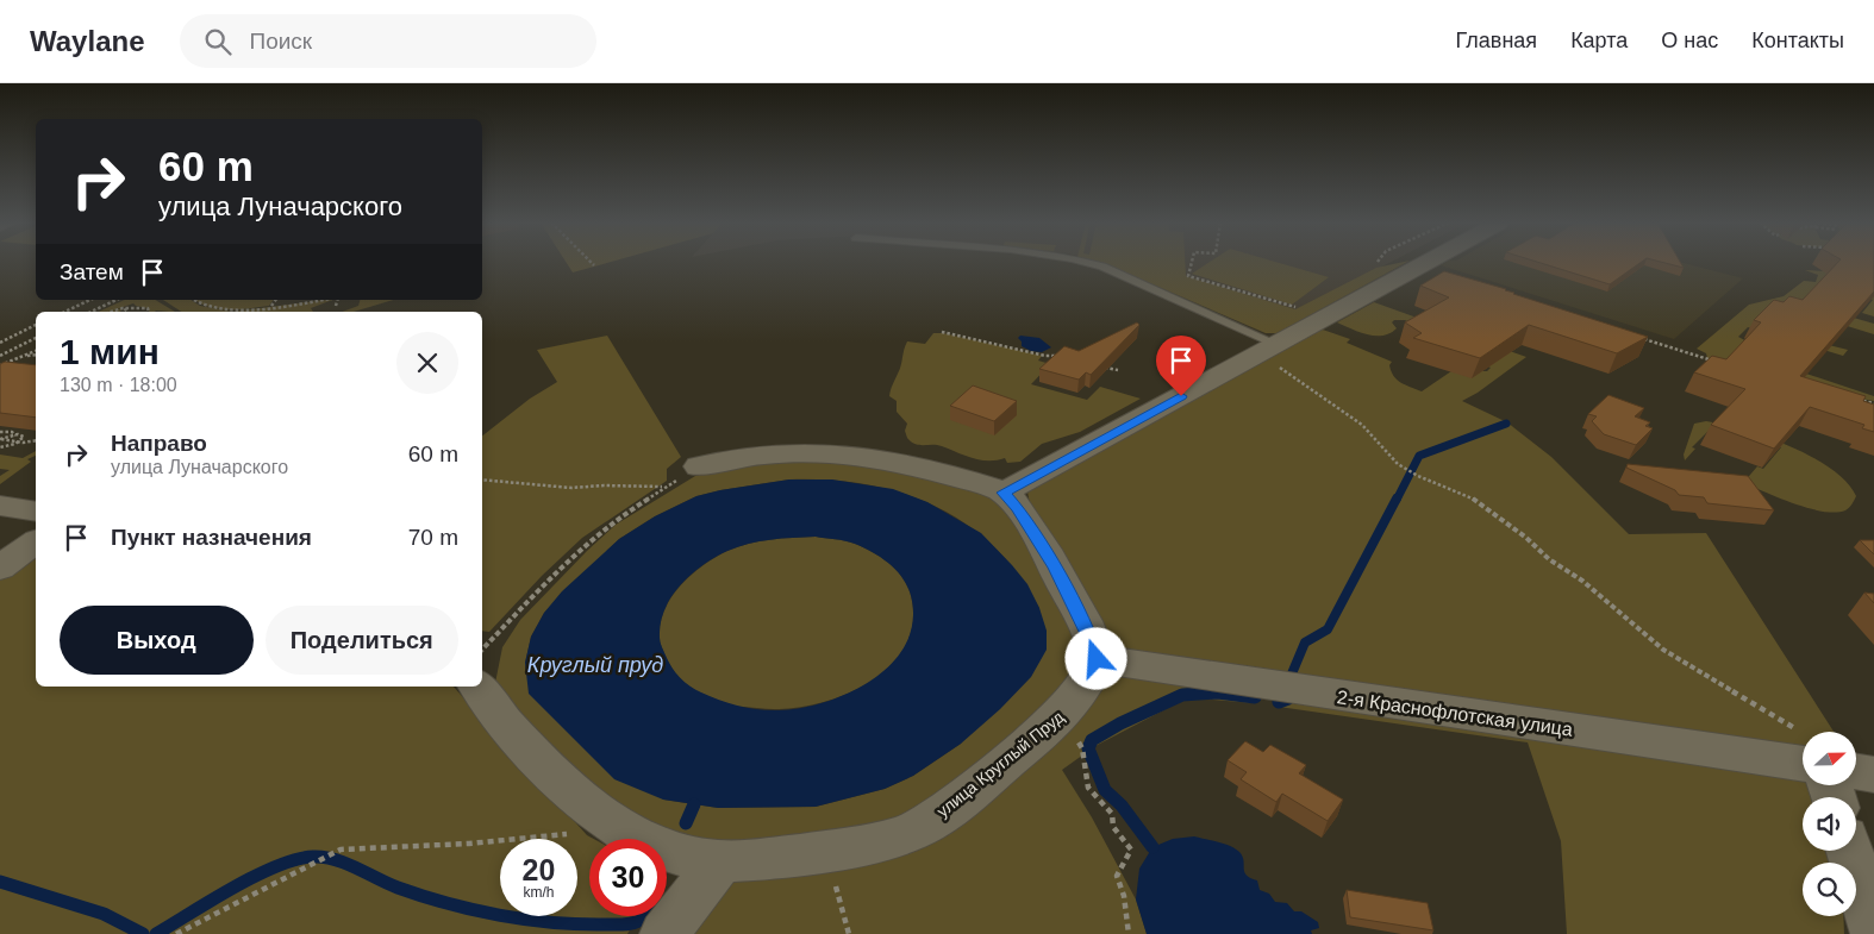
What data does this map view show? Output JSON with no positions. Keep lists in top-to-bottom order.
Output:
{
  "streets": {
    "street": ["2-я Краснофлотская улица", "улица Круглый Пруд"]
  },
  "crossings": [
    ["2-я Краснофлотская улица", "улица Круглый Пруд"]
  ],
  "water": ["Круглый пруд"],
  "north": "right",
  "page": {
    "header": "Waylane",
    "search": "Поиск",
    "nav": [
      "Главная",
      "Карта",
      "О нас",
      "Контакты"
    ],
    "turn": ["60 m", "улица Луначарского"],
    "then": "Затем",
    "heading": ["1 мин", "130 m · 18:00"],
    "list": [
      {
        "name": "Направо",
        "note": "улица Луначарского",
        "value": "60 m"
      },
      {
        "name": "Пункт назначения",
        "value": "70 m"
      }
    ],
    "buttons": ["Выход", "Поделиться"],
    "speed": "20 km/h",
    "limit": "30"
  }
}
